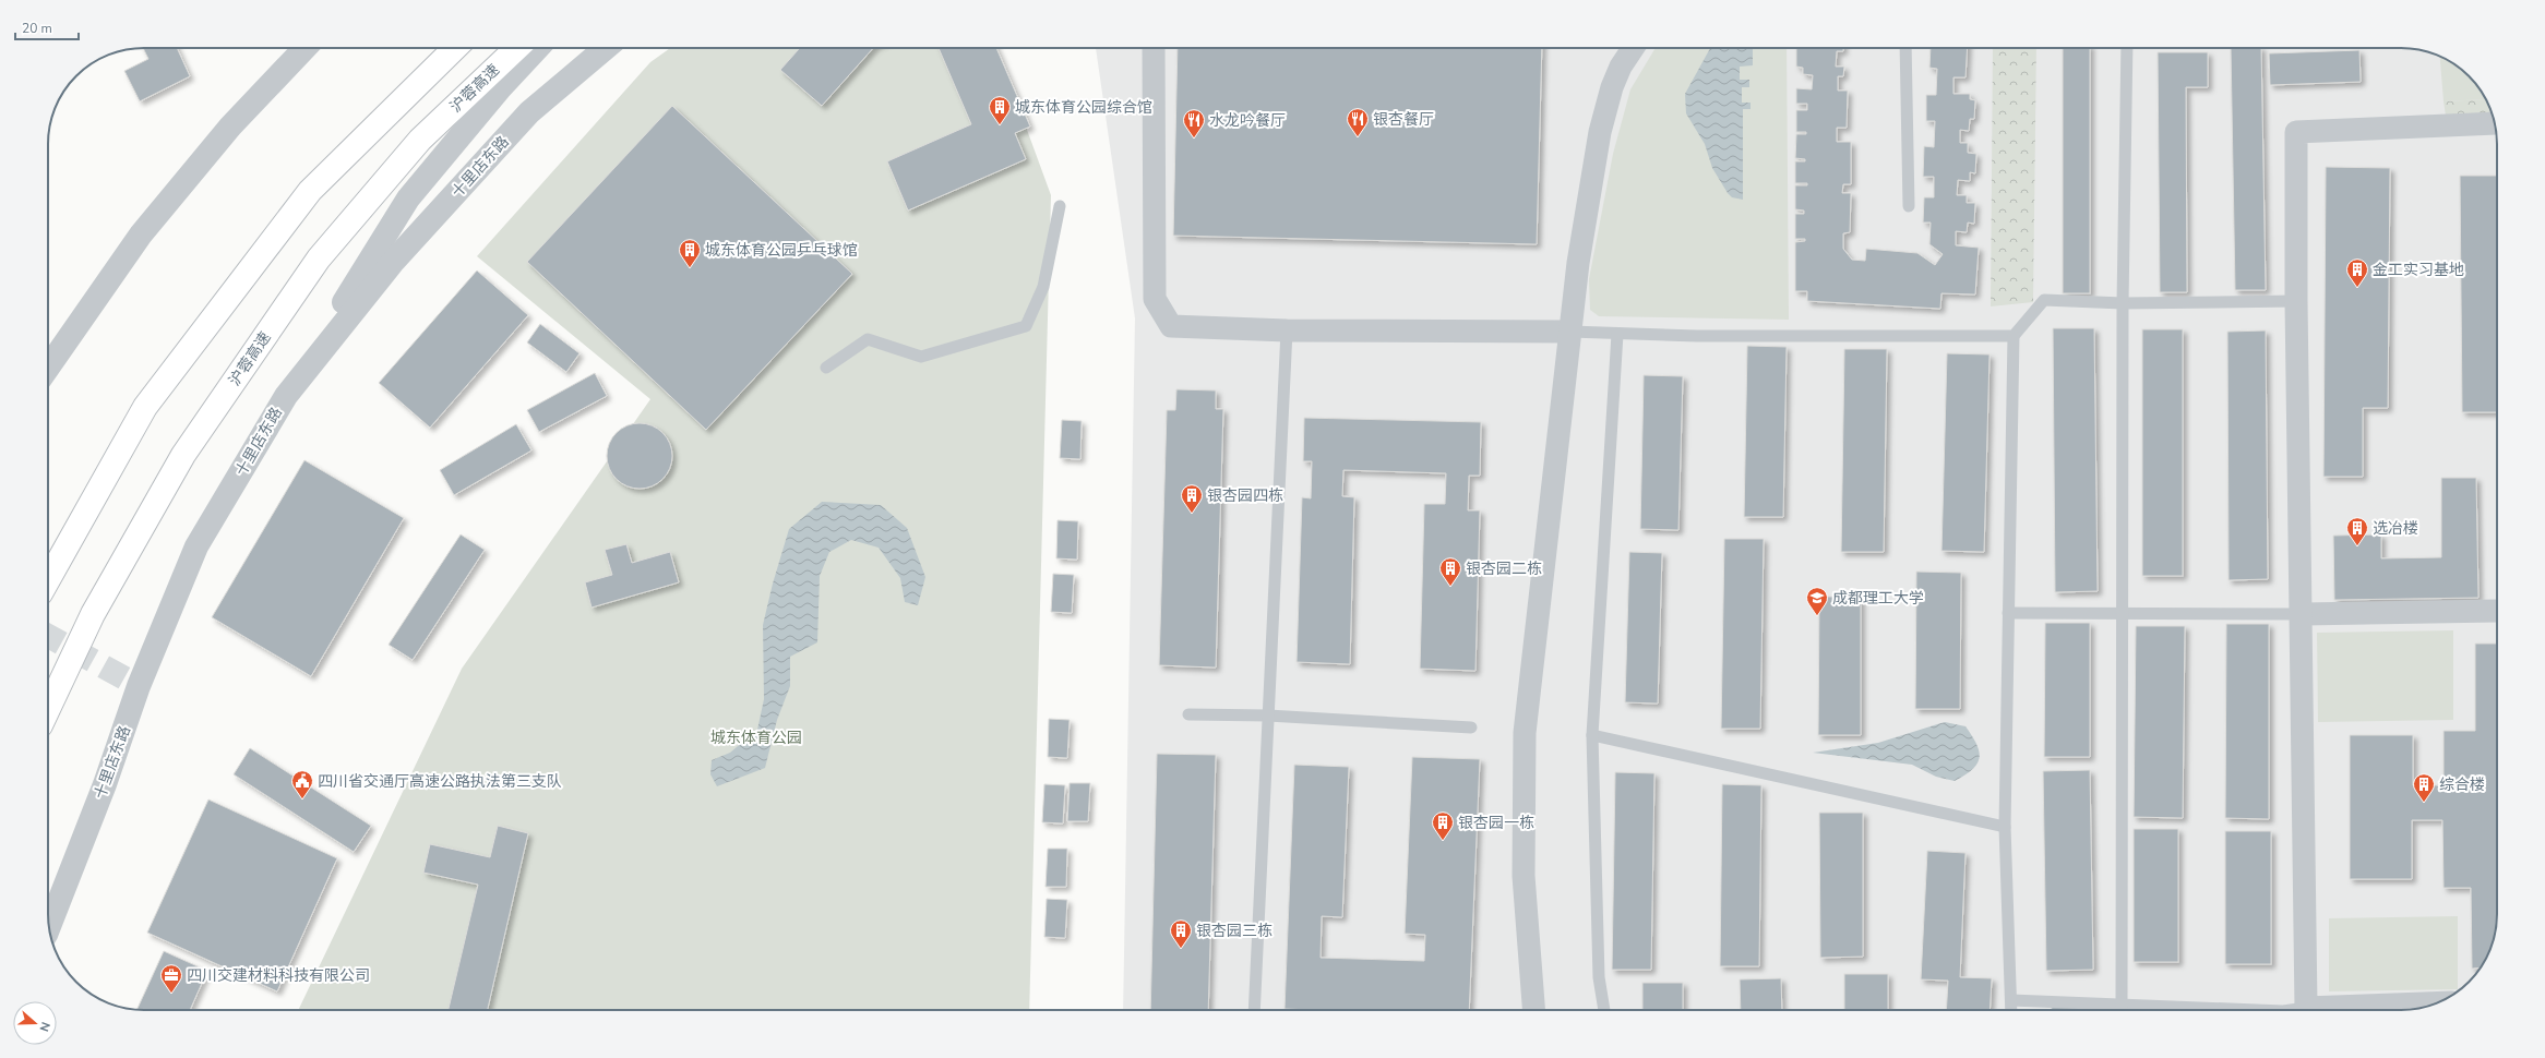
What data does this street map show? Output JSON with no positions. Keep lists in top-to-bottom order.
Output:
{
  "streets": {
    "highway": ["沪蓉高速"],
    "street": ["十里店东路"]
  },
  "parks": ["城东体育公园"],
  "places": {
    "building": [
      "城东体育公园综合馆",
      "城东体育公园乒乓球馆",
      "金工实习基地",
      "银杏园四栋",
      "选冶楼",
      "银杏园二栋",
      "综合楼",
      "银杏园一栋",
      "银杏园三栋"
    ],
    "restaurant": ["银杏餐厅", "水龙吟餐厅"],
    "school or university": ["成都理工大学"],
    "public building": ["四川省交通厅高速公路执法第三支队"],
    "office": ["四川交建材料科技有限公司"]
  },
  "scale_bar": "20 m",
  "north": "right"
}
